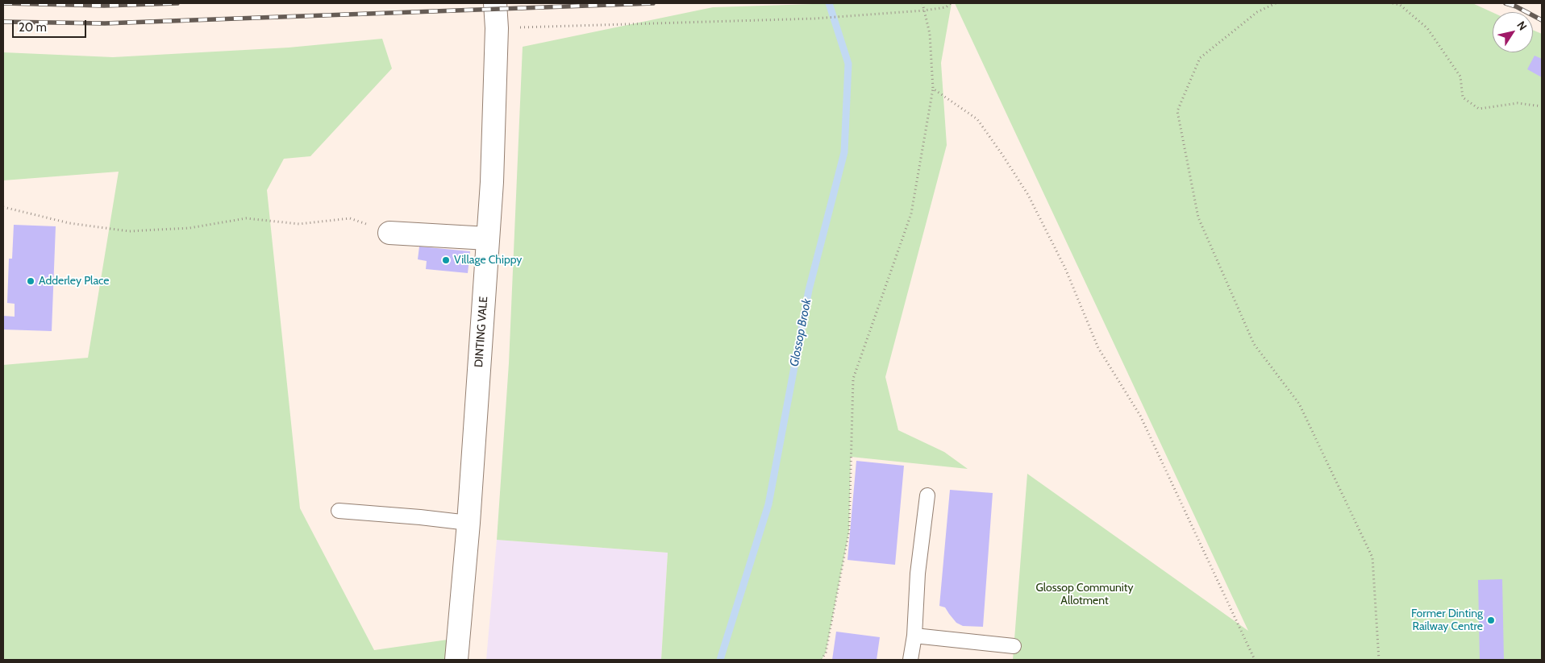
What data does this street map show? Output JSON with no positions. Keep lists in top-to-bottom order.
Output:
{
  "streets": {
    "main road": ["DINTING VALE"]
  },
  "water": ["Glossop Brook"],
  "parks": ["Glossop Community Allotment"],
  "places": ["Village Chippy", "Adderley Place", "Former Dinting Railway Centre"],
  "scale_bar": "20 m",
  "north": "top right"
}
